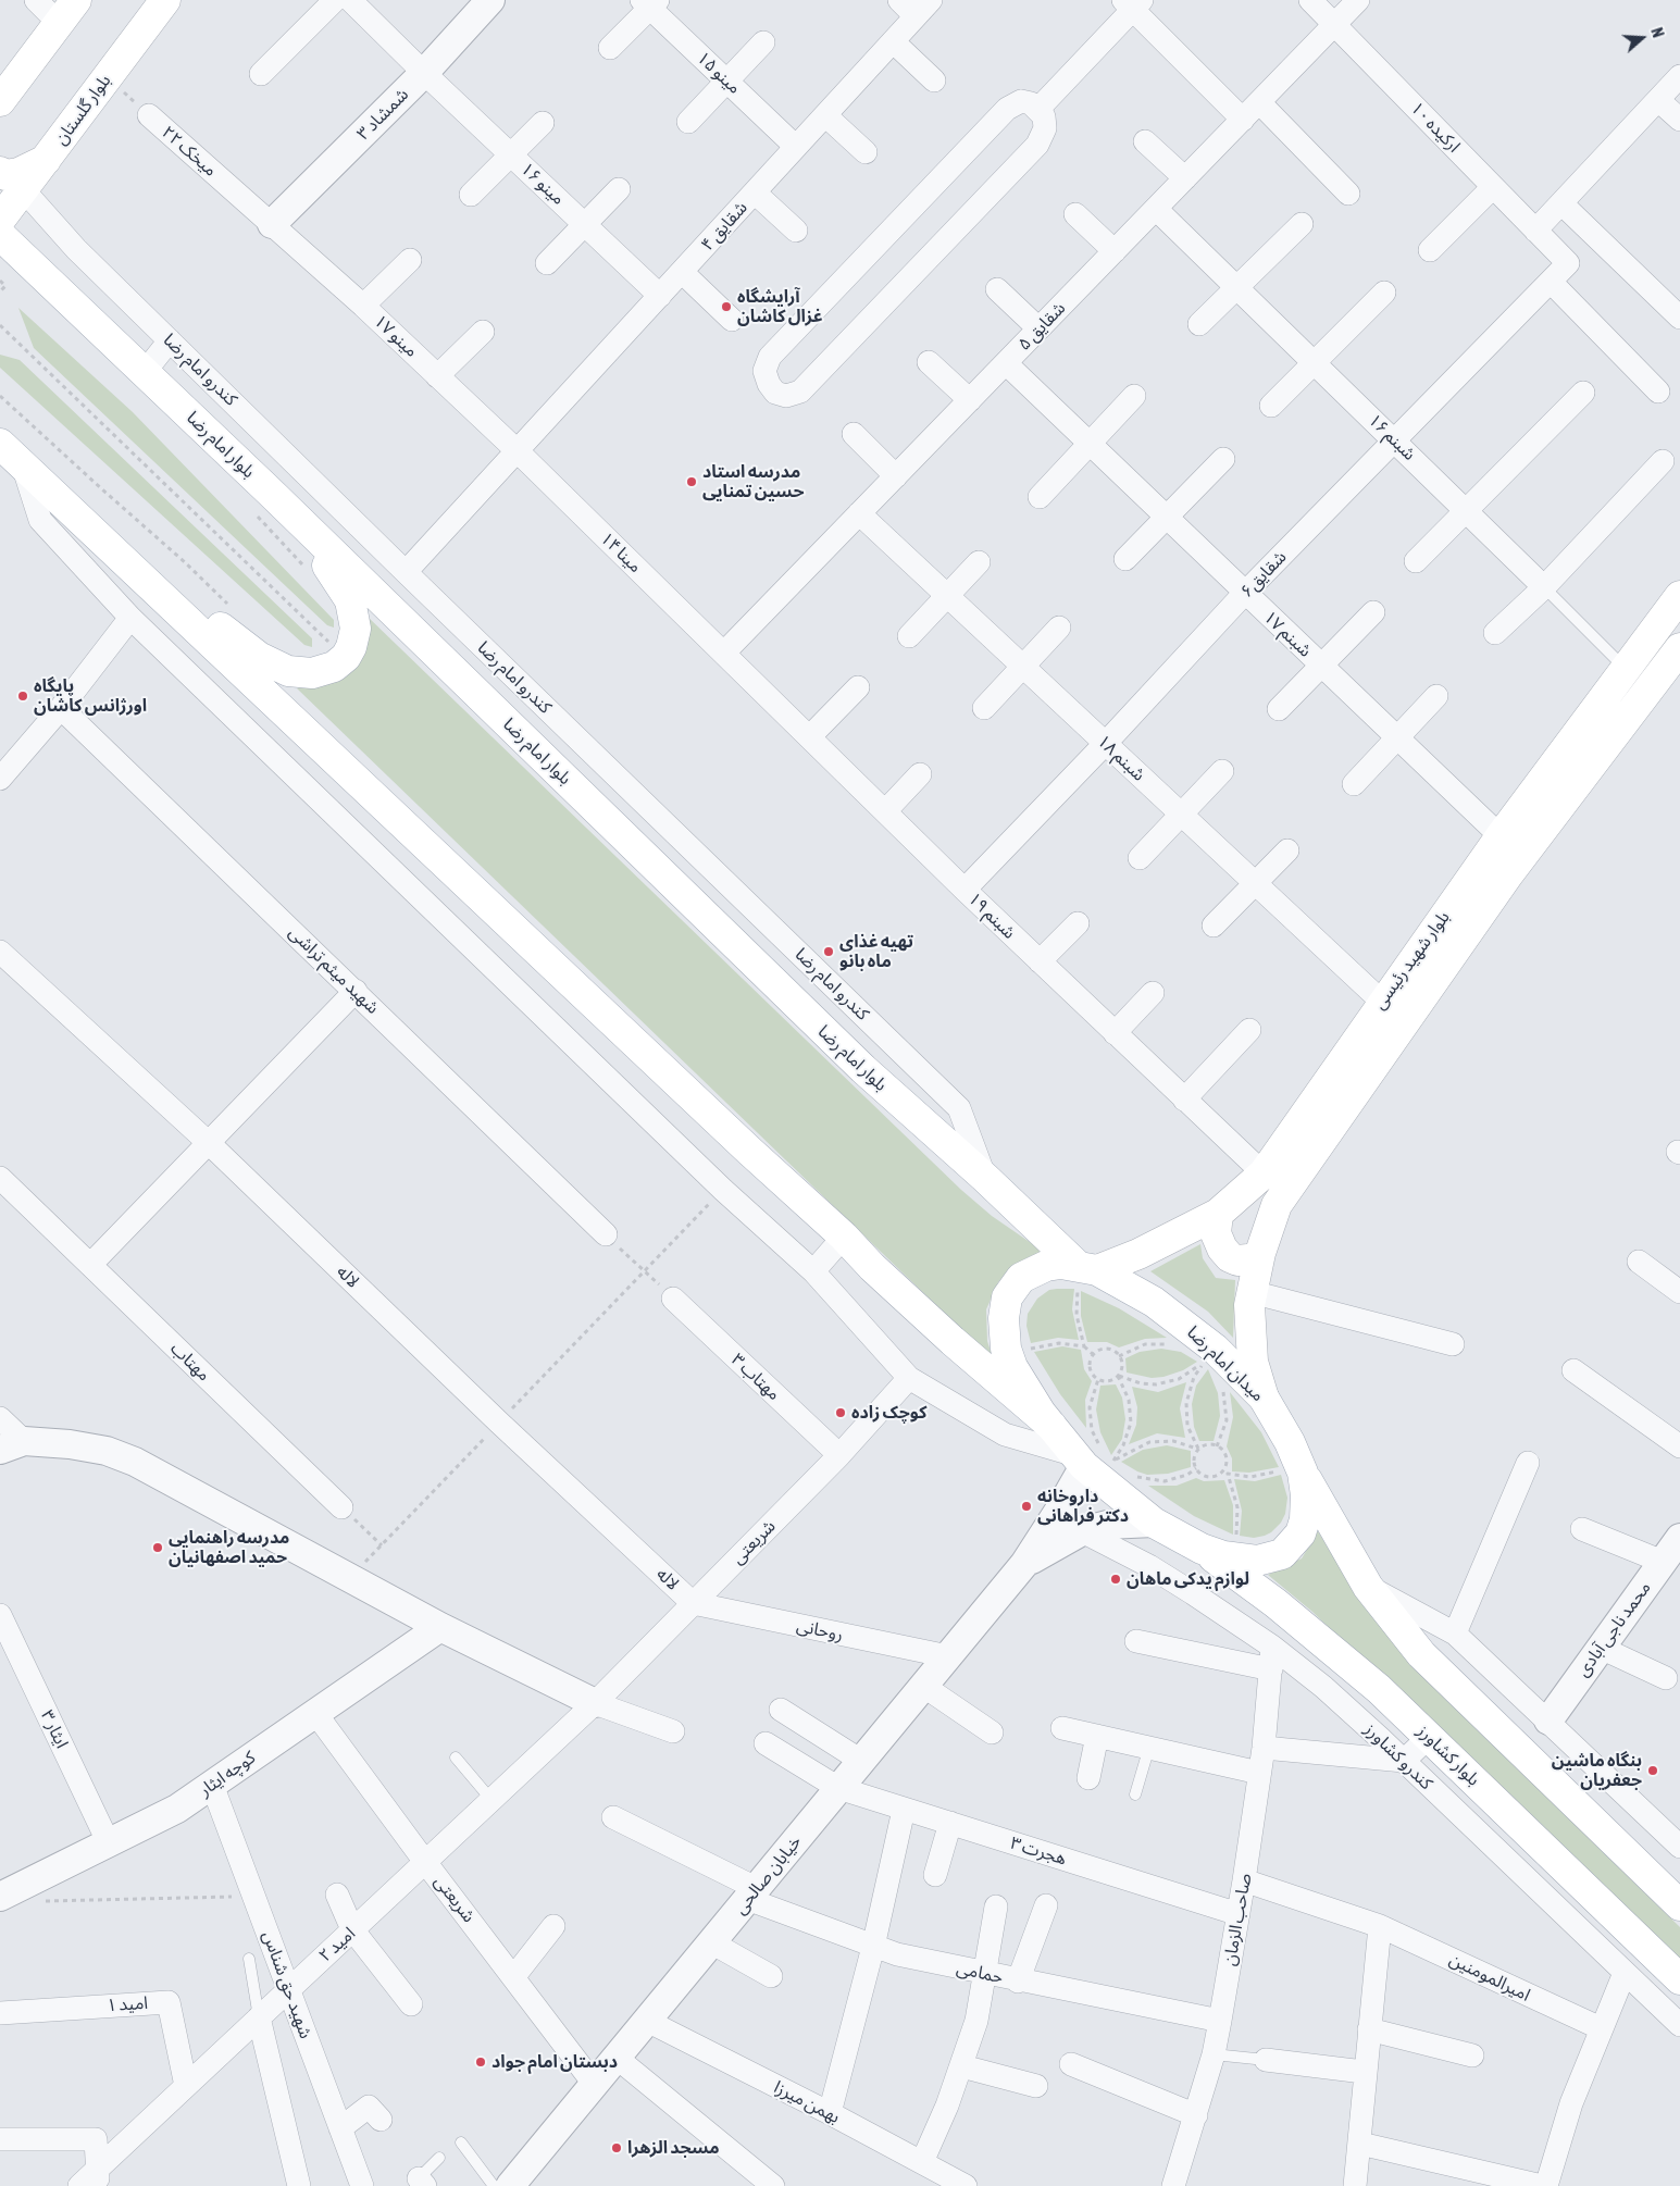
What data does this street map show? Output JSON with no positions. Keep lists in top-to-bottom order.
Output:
{
  "streets": {
    "main road": [
      "بلوار گلستان",
      "بلوار امام رضا",
      "بلوار شهید رئیسی",
      "میدان امام رضا",
      "بلوار کشاورز"
    ],
    "street": [
      "مینو ۱۵",
      "شمشاد ۳",
      "ارکیده ۱۰",
      "میخک ۲۲",
      "مینو ۱۶",
      "شقایق ۴",
      "شقایق ۵",
      "مینو ۱۷",
      "کندرو امام رضا",
      "شبنم ۱۶",
      "مینا ۱۴",
      "شقایق۶",
      "شبنم ۱۷",
      "شبنم ۱۸",
      "شبنم ۱۹",
      "شهید میثم تراشی",
      "لاله",
      "مهتاب",
      "مهتاب ۳",
      "شریعتی",
      "محمد ناجی آبادی",
      "روحانی",
      "ایثار ۳",
      "کندرو کشاورز",
      "کوچه ایثار",
      "هجرت ۳",
      "خیابان صالحی",
      "صاحب الزمان",
      "امید ۲",
      "حمامی",
      "امیرالمومنین",
      "شهید حق شناس",
      "امید ۱",
      "بهمن میرزا"
    ]
  },
  "crossings": [
    ["مینو ۱۵", "شقایق ۴"],
    ["بلوار گلستان", "میخک ۲۲"],
    ["بلوار گلستان", "کندرو امام رضا"],
    ["شمشاد ۳", "میخک ۲۲"],
    ["شمشاد ۳", "مینو ۱۶"],
    ["شمشاد ۳", "مینو ۱۷"],
    ["ارکیده ۱۰", "شقایق ۵"],
    ["ارکیده ۱۰", "شقایق۶"],
    ["میخک ۲۲", "مینو ۱۷"],
    ["مینو ۱۶", "شقایق ۴"],
    ["شقایق ۴", "مینو ۱۷"],
    ["شقایق ۴", "کندرو امام رضا"],
    ["شقایق ۴", "مینا ۱۴"],
    ["شقایق ۵", "شبنم ۱۶"],
    ["شقایق ۵", "مینا ۱۴"],
    ["شقایق ۵", "شبنم ۱۷"],
    ["شقایق ۵", "شبنم ۱۸"],
    ["شقایق ۵", "شبنم ۱۹"],
    ["مینو ۱۷", "مینا ۱۴"],
    ["کندرو امام رضا", "بلوار امام رضا"],
    ["شبنم ۱۶", "شقایق۶"],
    ["شبنم ۱۶", "بلوار شهید رئیسی"],
    ["بلوار امام رضا", "بلوار شهید رئیسی"],
    ["بلوار امام رضا", "میدان امام رضا"],
    ["مینا ۱۴", "شبنم ۱۹"],
    ["شقایق۶", "شبنم ۱۷"],
    ["شقایق۶", "شبنم ۱۸"],
    ["شقایق۶", "شبنم ۱۹"],
    ["شبنم ۱۷", "بلوار شهید رئیسی"],
    ["شبنم ۱۸", "بلوار شهید رئیسی"],
    ["شبنم ۱۹", "بلوار شهید رئیسی"],
    ["بلوار شهید رئیسی", "میدان امام رضا"],
    ["لاله", "شریعتی"],
    ["لاله", "روحانی"],
    ["میدان امام رضا", "بلوار کشاورز"],
    ["مهتاب ۳", "شریعتی"],
    ["شریعتی", "روحانی"],
    ["شریعتی", "کوچه ایثار"],
    ["شریعتی", "خیابان صالحی"],
    ["شریعتی", "امید ۲"],
    ["روحانی", "خیابان صالحی"],
    ["ایثار ۳", "کوچه ایثار"],
    ["کندرو کشاورز", "صاحب الزمان"],
    ["کوچه ایثار", "شهید حق شناس"],
    ["هجرت ۳", "خیابان صالحی"],
    ["هجرت ۳", "صاحب الزمان"],
    ["خیابان صالحی", "حمامی"],
    ["خیابان صالحی", "بهمن میرزا"],
    ["صاحب الزمان", "حمامی"],
    ["صاحب الزمان", "امیرالمومنین"],
    ["امید ۲", "شهید حق شناس"],
    ["امید ۲", "امید ۱"]
  ],
  "places": [
    "آرایشگاه غزال کاشان",
    "مدرسه استاد حسین تمنایی",
    "پایگاه اورژانس کاشان",
    "تهیه غذای ماه بانو",
    "کوچک زاده",
    "داروخانه دکتر فراهانی",
    "مدرسه راهنمایی حمید اصفهانیان",
    "لوازم یدکی ماهان",
    "بنگاه ماشین جعفریان",
    "دبستان امام جواد",
    "مسجد الزهرا"
  ],
  "north": "right"
}
